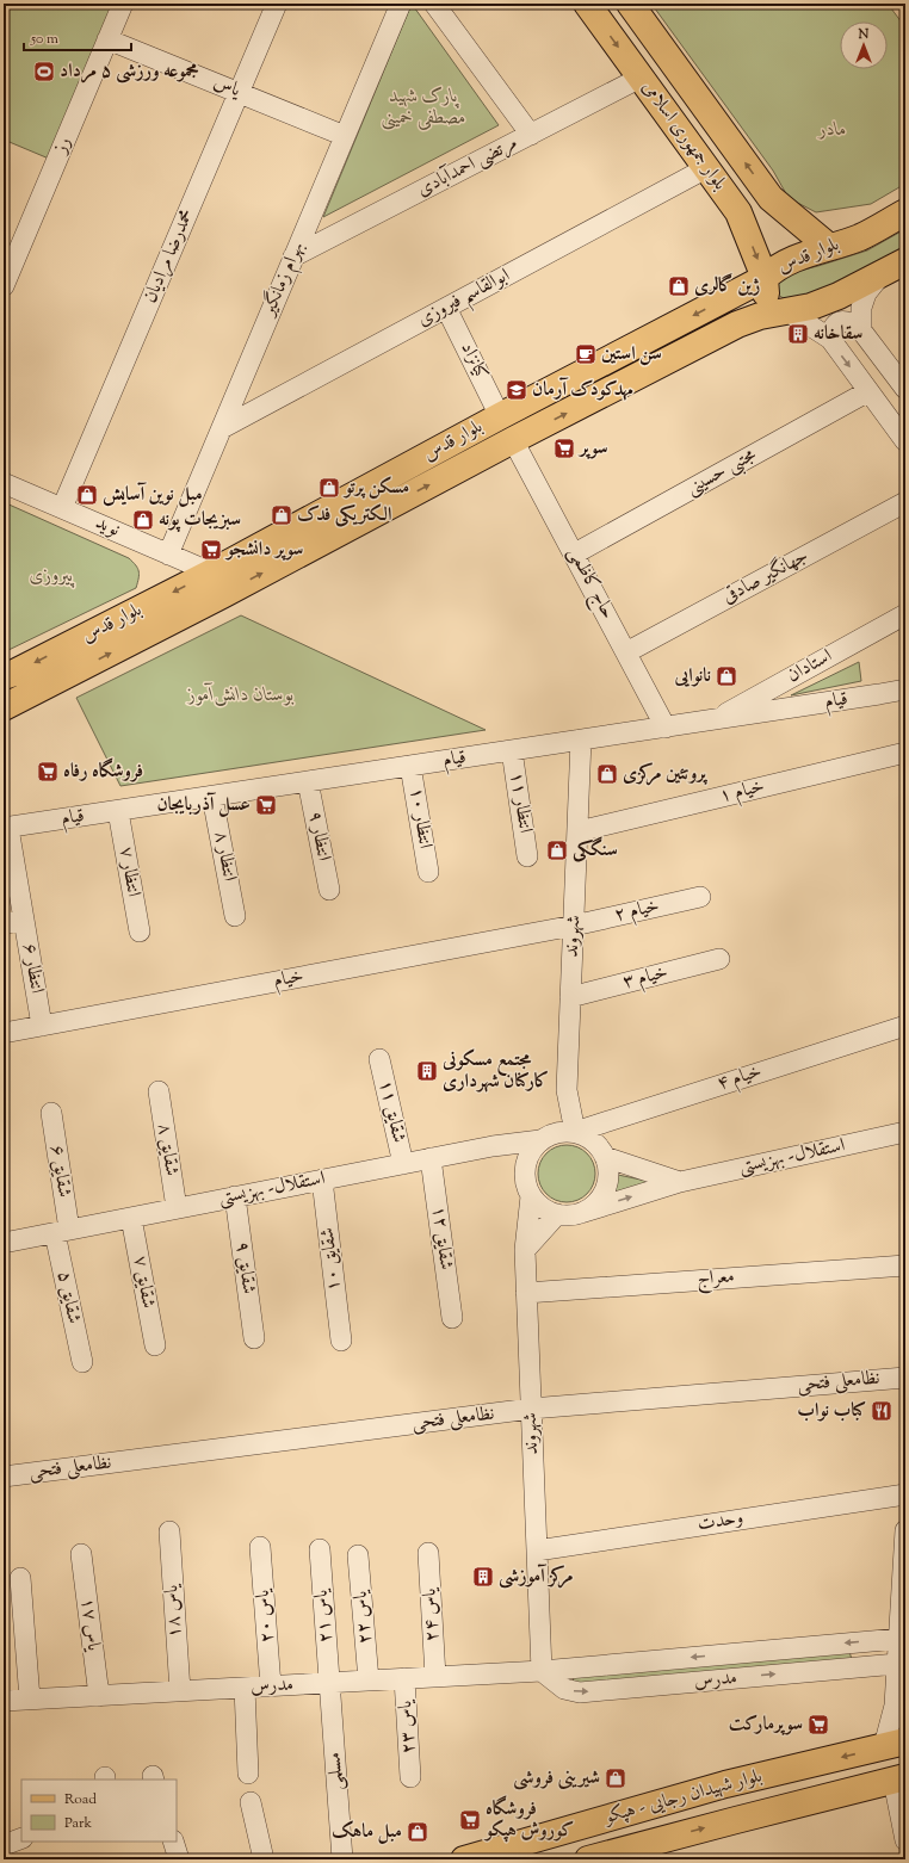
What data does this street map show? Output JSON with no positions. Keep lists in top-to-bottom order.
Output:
{
  "streets": {
    "main road": ["بلوار جمهوری اسلامی", "بلوار قدس", "بلوار شهیدان رجایی - هپکو"],
    "street": [
      "یاس",
      "رز",
      "مرتضی احمدآبادی",
      "محمدرضا مرادیان",
      "بهرام زمانگیر",
      "ابوالقاسم فیروزی",
      "کیانزاد",
      "مجتبی حسینی",
      "نوید",
      "جهانگیر صادقی",
      "حاج کاظمی",
      "استادان",
      "قیام",
      "خیام ۱",
      "انتظار ۱۱",
      "انتظار ۱۰",
      "انتظار ۹",
      "انتظار ۸",
      "انتظار ۷",
      "خیام ۲",
      "شهروند",
      "انتظار ۶",
      "خیام ۳",
      "خیام",
      "خیام ۴",
      "شقایق ۱۱",
      "شقایق ۸",
      "استقلال- بهزیستی",
      "شقایق ۶",
      "شقایق ۱۲",
      "شقایق ۱۰",
      "شقایق ۹",
      "معراج",
      "شقایق ۷",
      "شقایق ۵",
      "نظامعلی فتحی",
      "وحدت",
      "یاس ۱۸",
      "یاس ۲۴",
      "یاس ۲۰",
      "یاس ۲۱",
      "یاس ۲۲",
      "یاس ۱۷",
      "مدرس",
      "یاس ۲۳",
      "مسلمی"
    ]
  },
  "crossings": [
    ["یاس", "رز"],
    ["یاس", "محمدرضا مرادیان"],
    ["یاس", "بهرام زمانگیر"],
    ["بلوار جمهوری اسلامی", "مرتضی احمدآبادی"],
    ["بلوار جمهوری اسلامی", "بلوار قدس"],
    ["بلوار جمهوری اسلامی", "ابوالقاسم فیروزی"],
    ["مرتضی احمدآبادی", "بهرام زمانگیر"],
    ["محمدرضا مرادیان", "نوید"],
    ["بلوار قدس", "کیانزاد"],
    ["بلوار قدس", "نوید"],
    ["بلوار قدس", "حاج کاظمی"],
    ["بهرام زمانگیر", "ابوالقاسم فیروزی"],
    ["بهرام زمانگیر", "نوید"],
    ["ابوالقاسم فیروزی", "کیانزاد"],
    ["مجتبی حسینی", "حاج کاظمی"],
    ["جهانگیر صادقی", "حاج کاظمی"],
    ["حاج کاظمی", "قیام"],
    ["استادان", "قیام"],
    ["قیام", "انتظار ۱۱"],
    ["قیام", "انتظار ۱۰"],
    ["قیام", "انتظار ۹"],
    ["قیام", "انتظار ۸"],
    ["قیام", "انتظار ۷"],
    ["قیام", "شهروند"],
    ["قیام", "انتظار ۶"],
    ["خیام ۱", "شهروند"],
    ["خیام ۲", "شهروند"],
    ["خیام ۲", "خیام"],
    ["شهروند", "خیام ۳"],
    ["شهروند", "خیام"],
    ["شهروند", "خیام ۴"],
    ["شهروند", "استقلال- بهزیستی"],
    ["شهروند", "معراج"],
    ["شهروند", "نظامعلی فتحی"],
    ["شهروند", "وحدت"],
    ["شهروند", "مدرس"],
    ["انتظار ۶", "خیام"],
    ["خیام ۴", "استقلال- بهزیستی"],
    ["شقایق ۱۱", "استقلال- بهزیستی"],
    ["شقایق ۸", "استقلال- بهزیستی"],
    ["استقلال- بهزیستی", "شقایق ۶"],
    ["استقلال- بهزیستی", "شقایق ۱۲"],
    ["استقلال- بهزیستی", "شقایق ۱۰"],
    ["استقلال- بهزیستی", "شقایق ۹"],
    ["استقلال- بهزیستی", "شقایق ۷"],
    ["استقلال- بهزیستی", "شقایق ۵"],
    ["شقایق ۶", "شقایق ۵"],
    ["یاس ۱۸", "مدرس"],
    ["یاس ۲۴", "مدرس"],
    ["یاس ۲۰", "مدرس"],
    ["یاس ۲۱", "مدرس"],
    ["یاس ۲۱", "مسلمی"],
    ["یاس ۲۲", "مدرس"],
    ["یاس ۱۷", "مدرس"],
    ["مدرس", "یاس ۲۳"],
    ["مدرس", "مسلمی"]
  ],
  "parks": [
    "پارک شهید مصطفی خمینی",
    "مادر",
    "پیروزی",
    "بوستان دانش‌آموز"
  ],
  "places": {
    "sports": ["مجموعه ورزشی ۵ مرداد"],
    "shop": [
      "ژین گالری",
      "مسکن پرتو",
      "مبل نوین آسایش",
      "الکتریکی فدک",
      "سبزیجات پونه",
      "نانوایی",
      "پروتئین مرکزی",
      "سنگکی",
      "شیرینی فروشی",
      "مبل ماهک"
    ],
    "building": ["سقاخانه", "مجتمع مسکونی کارکنان شهرداری", "مرکز آموزشی"],
    "cafe": ["سن استین"],
    "school or university": ["مهدکودک آرمان"],
    "supermarket": [
      "سوپر",
      "سوپر دانشجو",
      "فروشگاه رفاه",
      "عسل آذربایجان",
      "سوپرمارکت",
      "فروشگاه کوروش هپکو"
    ],
    "restaurant": ["کباب نواب"]
  },
  "legend": ["Road", "Park"],
  "scale_bar": "50 m",
  "north": "top"
}
